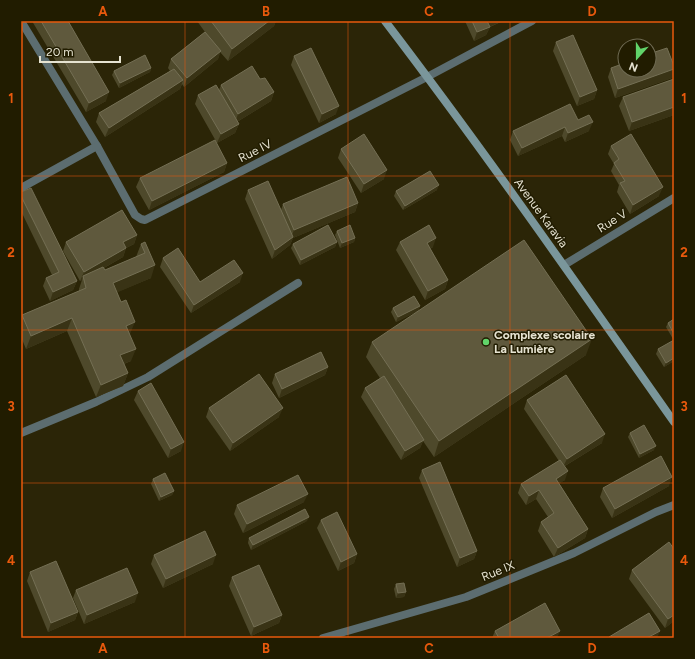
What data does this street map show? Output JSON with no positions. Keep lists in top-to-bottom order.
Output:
{
  "streets": {
    "street": [
      "Rue IV",
      "Avenue Karavia",
      "Rue V",
      "Rue IX"
    ]
  },
  "crossings": [
    ["Rue IV", "Avenue Karavia"],
    ["Avenue Karavia", "Rue V"]
  ],
  "places": ["Complexe scolaire La Lumière"],
  "scale_bar": "20 m",
  "north": "bottom",
  "grid": {
    "columns": [
      "A",
      "B",
      "C",
      "D"
    ],
    "rows": [
      "1",
      "2",
      "3",
      "4"
    ]
  }
}
